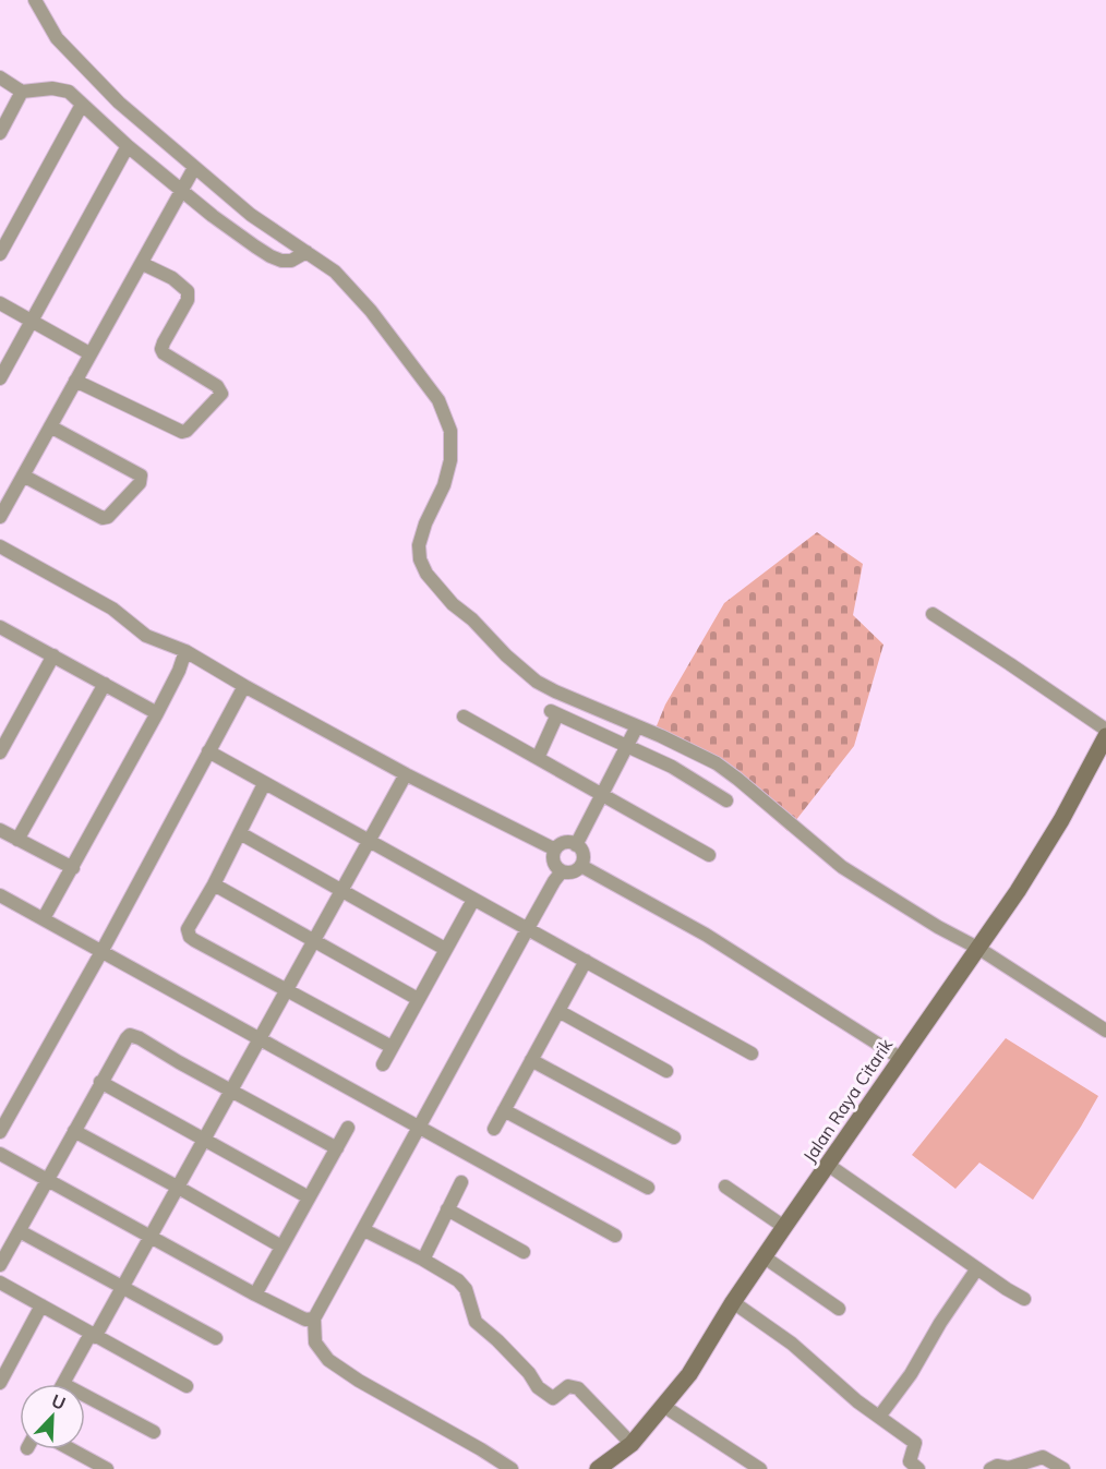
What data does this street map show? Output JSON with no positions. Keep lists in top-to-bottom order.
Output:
{
  "streets": {
    "street": ["Jalan Raya Citarik"]
  },
  "north": "top right"
}
